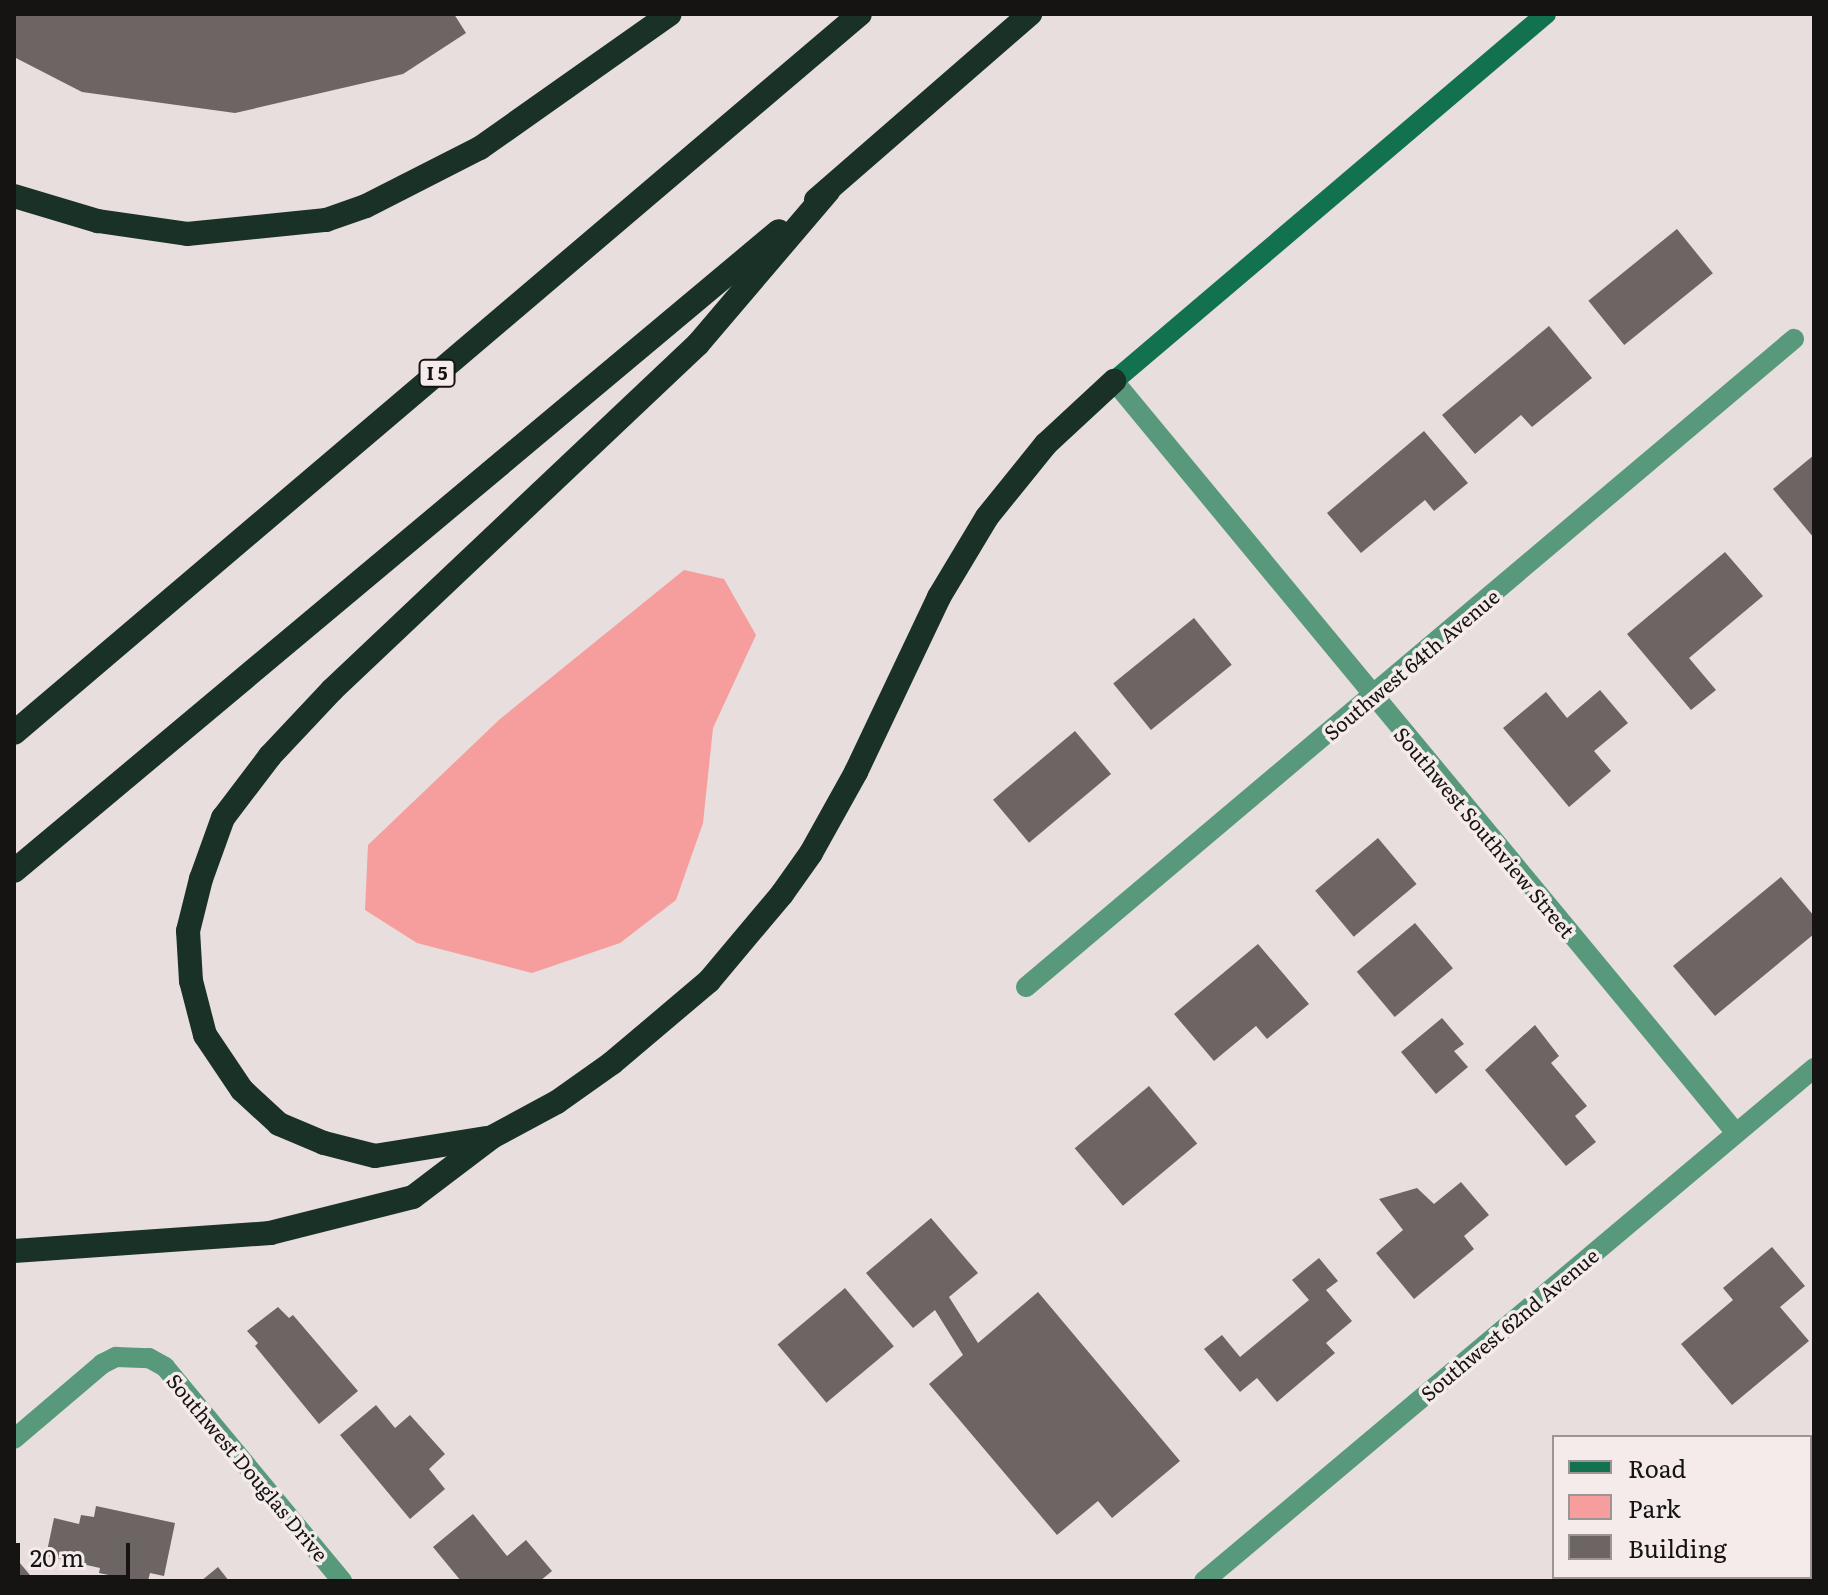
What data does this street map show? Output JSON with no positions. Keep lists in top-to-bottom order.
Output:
{
  "streets": {
    "highway": ["I 5"],
    "street": [
      "Southwest 64th Avenue",
      "Southwest Southview Street",
      "Southwest 62nd Avenue",
      "Southwest Douglas Drive"
    ]
  },
  "crossings": [
    ["Southwest 64th Avenue", "Southwest Southview Street"],
    ["Southwest Southview Street", "Southwest 62nd Avenue"]
  ],
  "legend": ["Road", "Park", "Building"],
  "scale_bar": "20 m"
}
